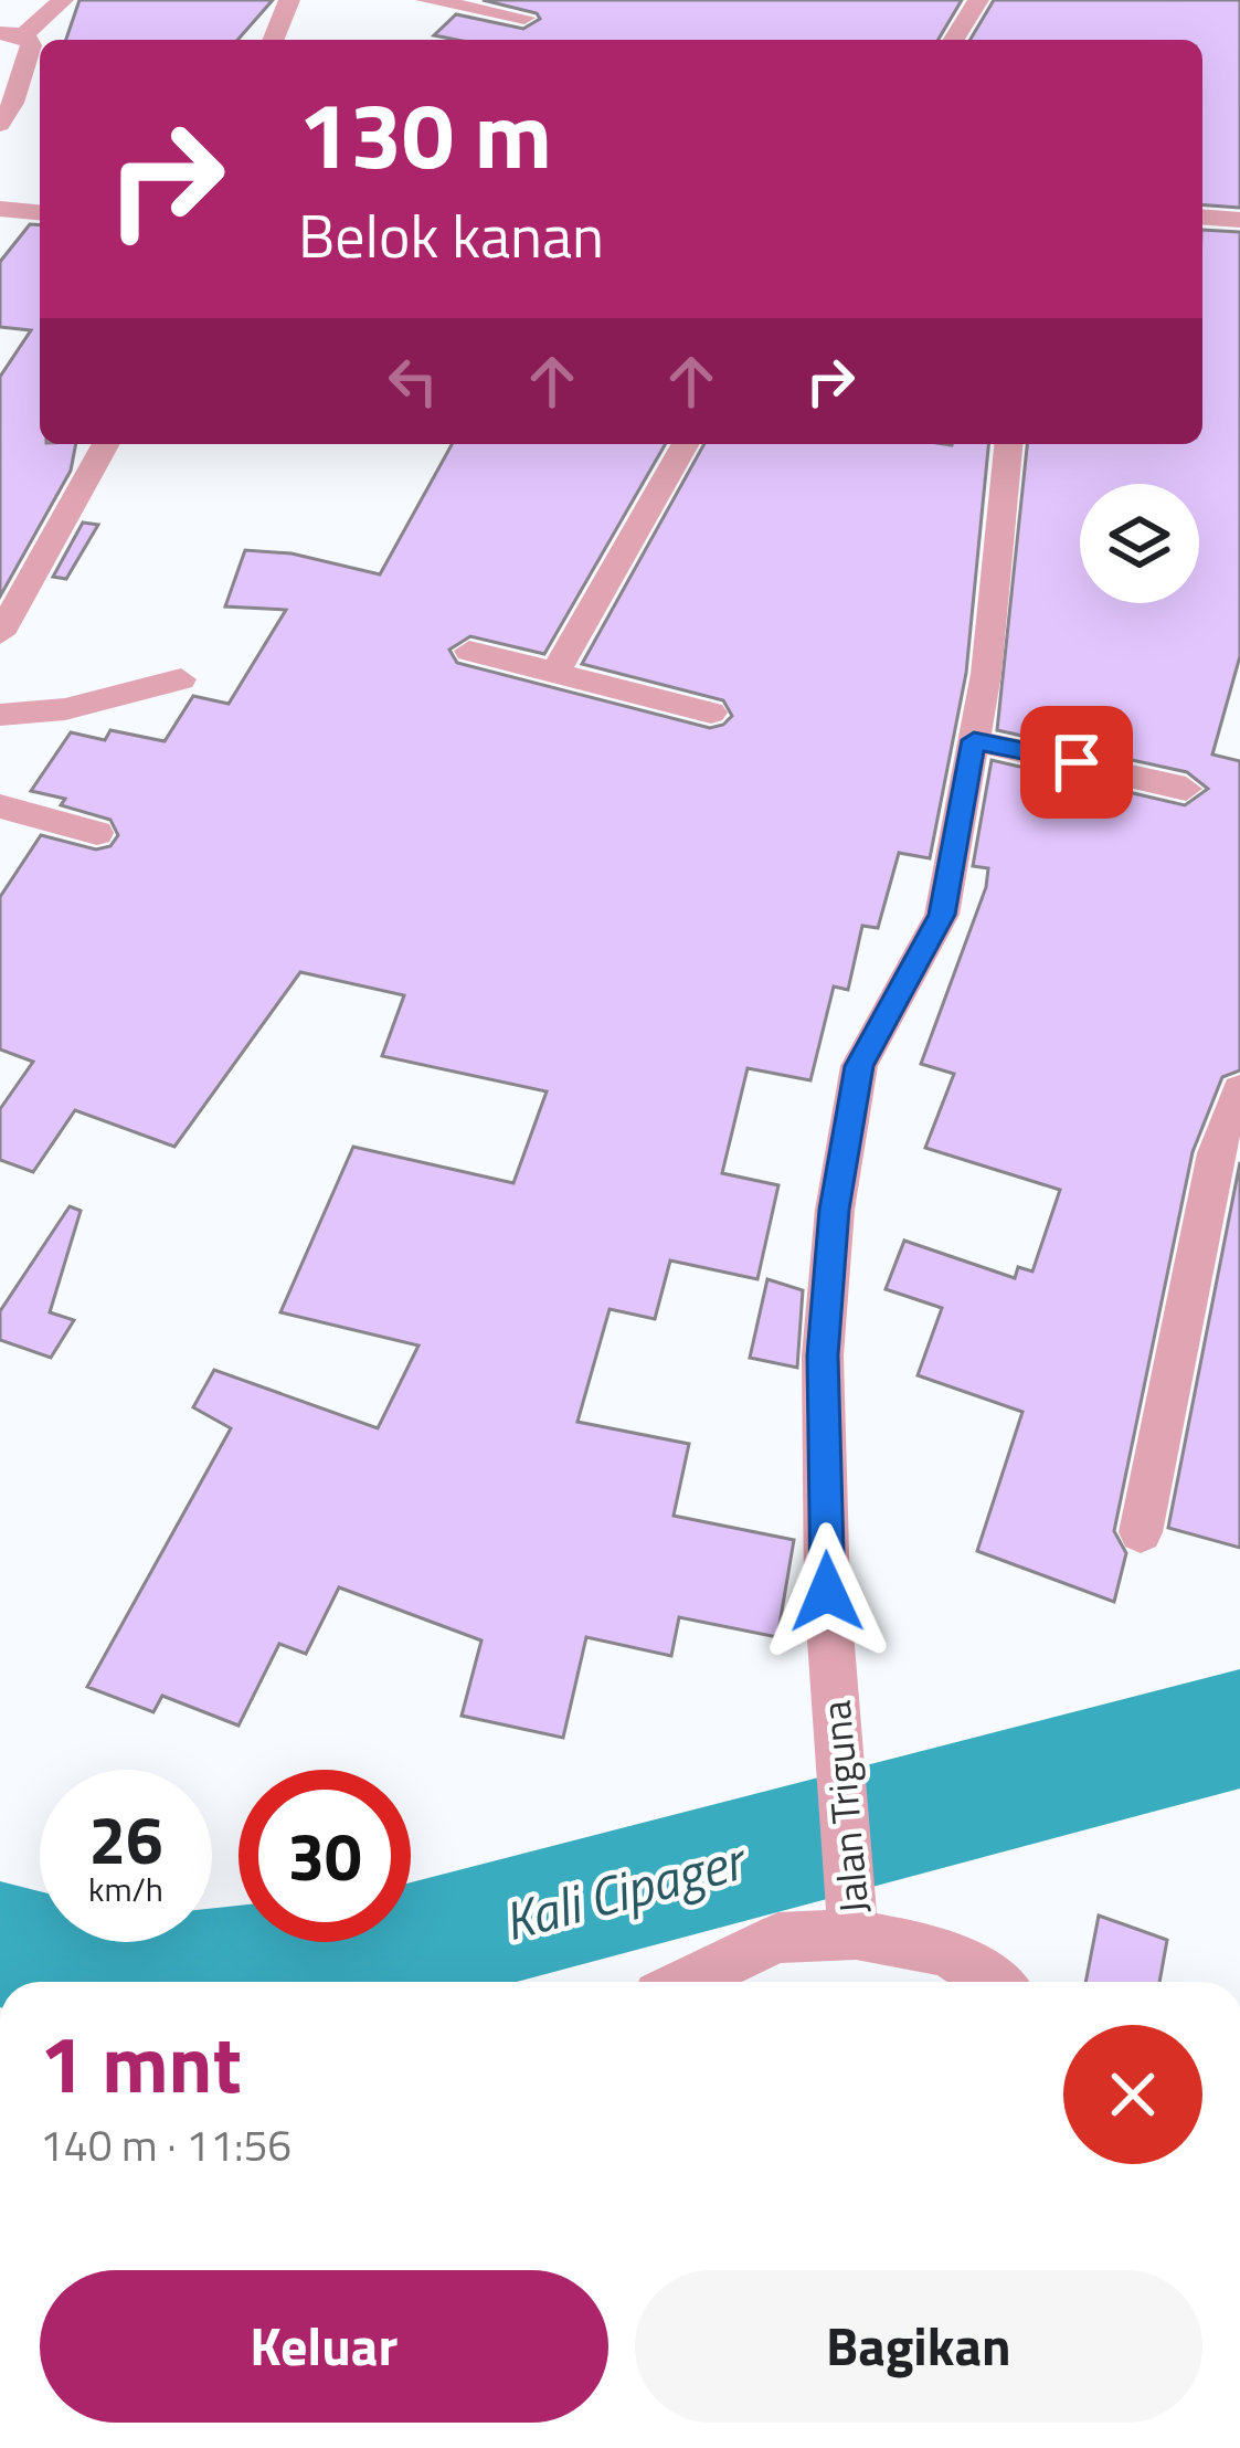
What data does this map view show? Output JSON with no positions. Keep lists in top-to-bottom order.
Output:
{
  "streets": {
    "street": ["Jalan Triguna"]
  },
  "water": ["Kali Cipager"],
  "page": {
    "turn": ["130 m", "Belok kanan"],
    "speed": "26 km/h",
    "limit": "30",
    "heading": ["1 mnt", "140 m · 11:56"],
    "buttons": ["Keluar", "Bagikan"]
  }
}
